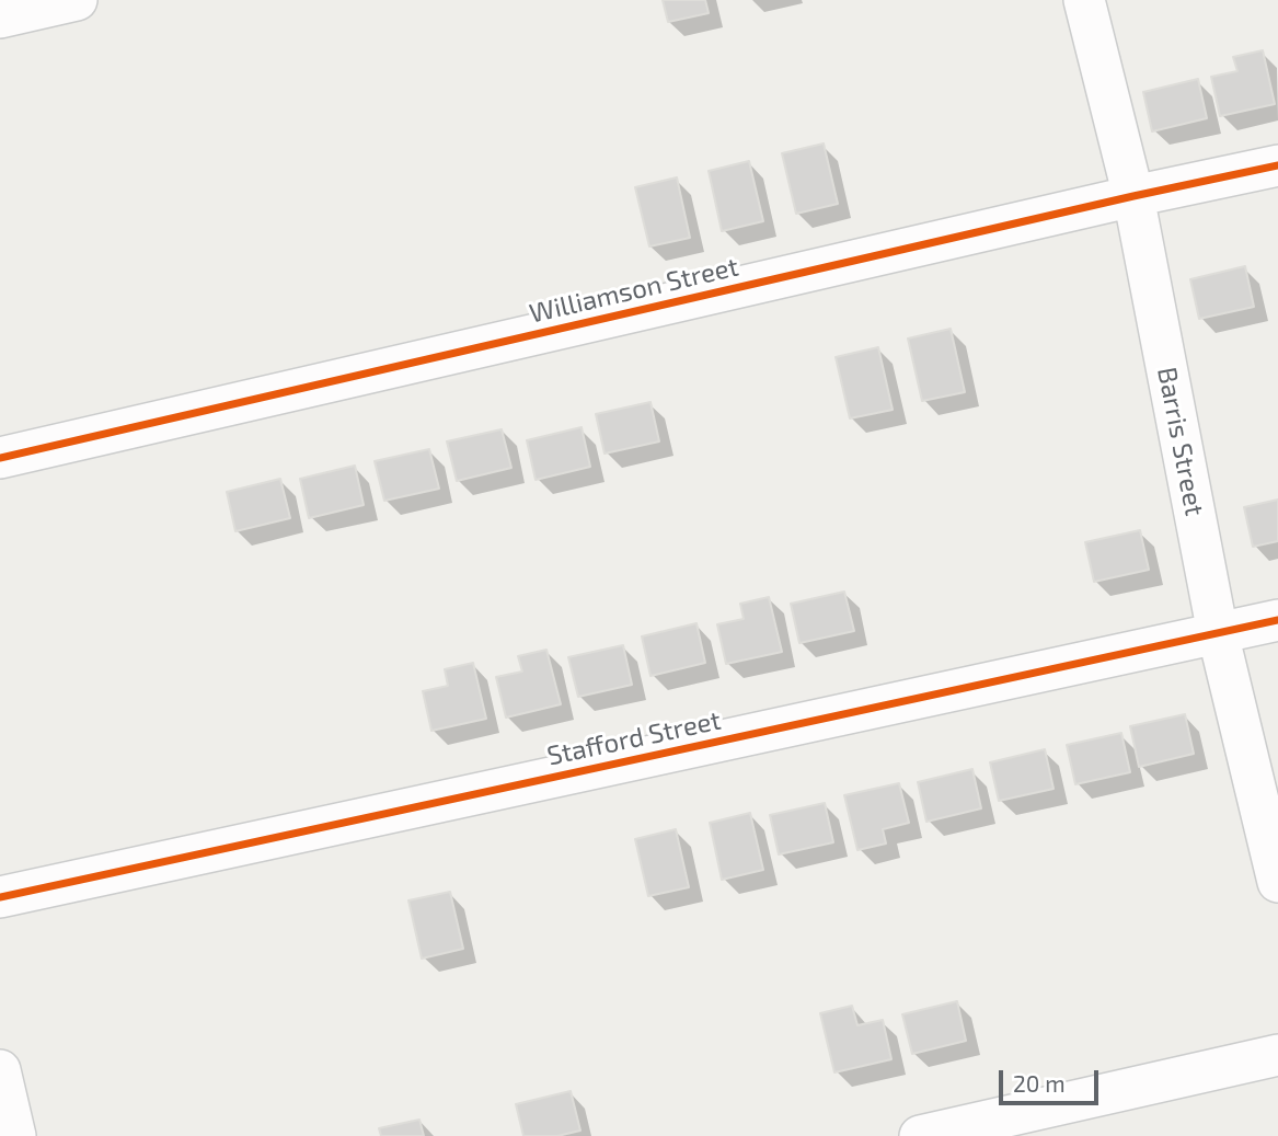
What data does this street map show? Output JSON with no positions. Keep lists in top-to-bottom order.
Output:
{
  "streets": {
    "street": ["Williamson Street", "Barris Street", "Stafford Street"]
  },
  "crossings": [
    ["Williamson Street", "Barris Street"],
    ["Barris Street", "Stafford Street"]
  ],
  "scale_bar": "20 m"
}
